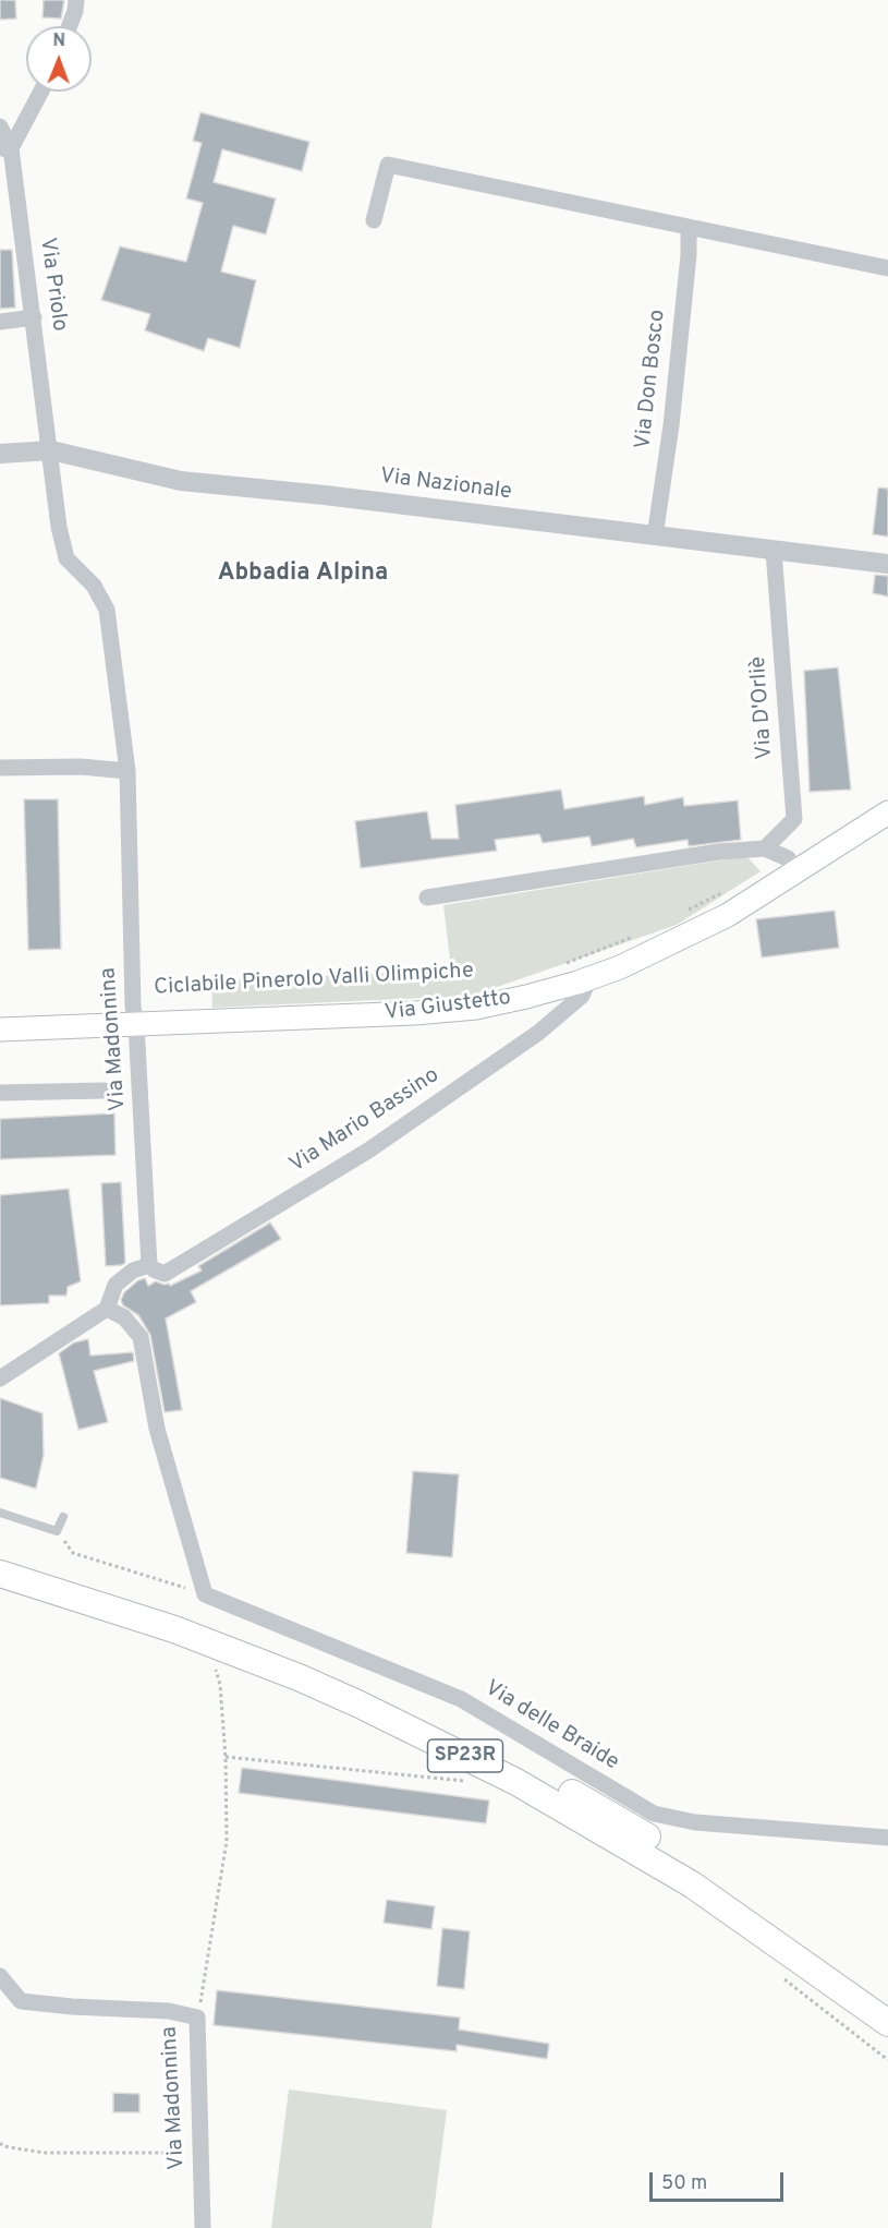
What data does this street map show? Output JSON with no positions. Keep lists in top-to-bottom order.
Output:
{
  "streets": {
    "highway": ["SP23R"],
    "main road": ["Via Giustetto"],
    "street": [
      "Via Priolo",
      "Via Don Bosco",
      "Via Nazionale",
      "Via D'Orliè",
      "Via Madonnina",
      "Via Mario Bassino",
      "Via delle Braide"
    ]
  },
  "crossings": [
    ["Via Priolo", "Via Nazionale"],
    ["Via Priolo", "Via Madonnina"],
    ["Via Don Bosco", "Via Nazionale"],
    ["Via Nazionale", "Via D'Orliè"],
    ["Via Nazionale", "Via Madonnina"],
    ["Via Giustetto", "Via Madonnina"],
    ["Via Giustetto", "Via Mario Bassino"],
    ["Via Madonnina", "Via Mario Bassino"]
  ],
  "districts": ["Abbadia Alpina"],
  "scale_bar": "50 m",
  "north": "top"
}
